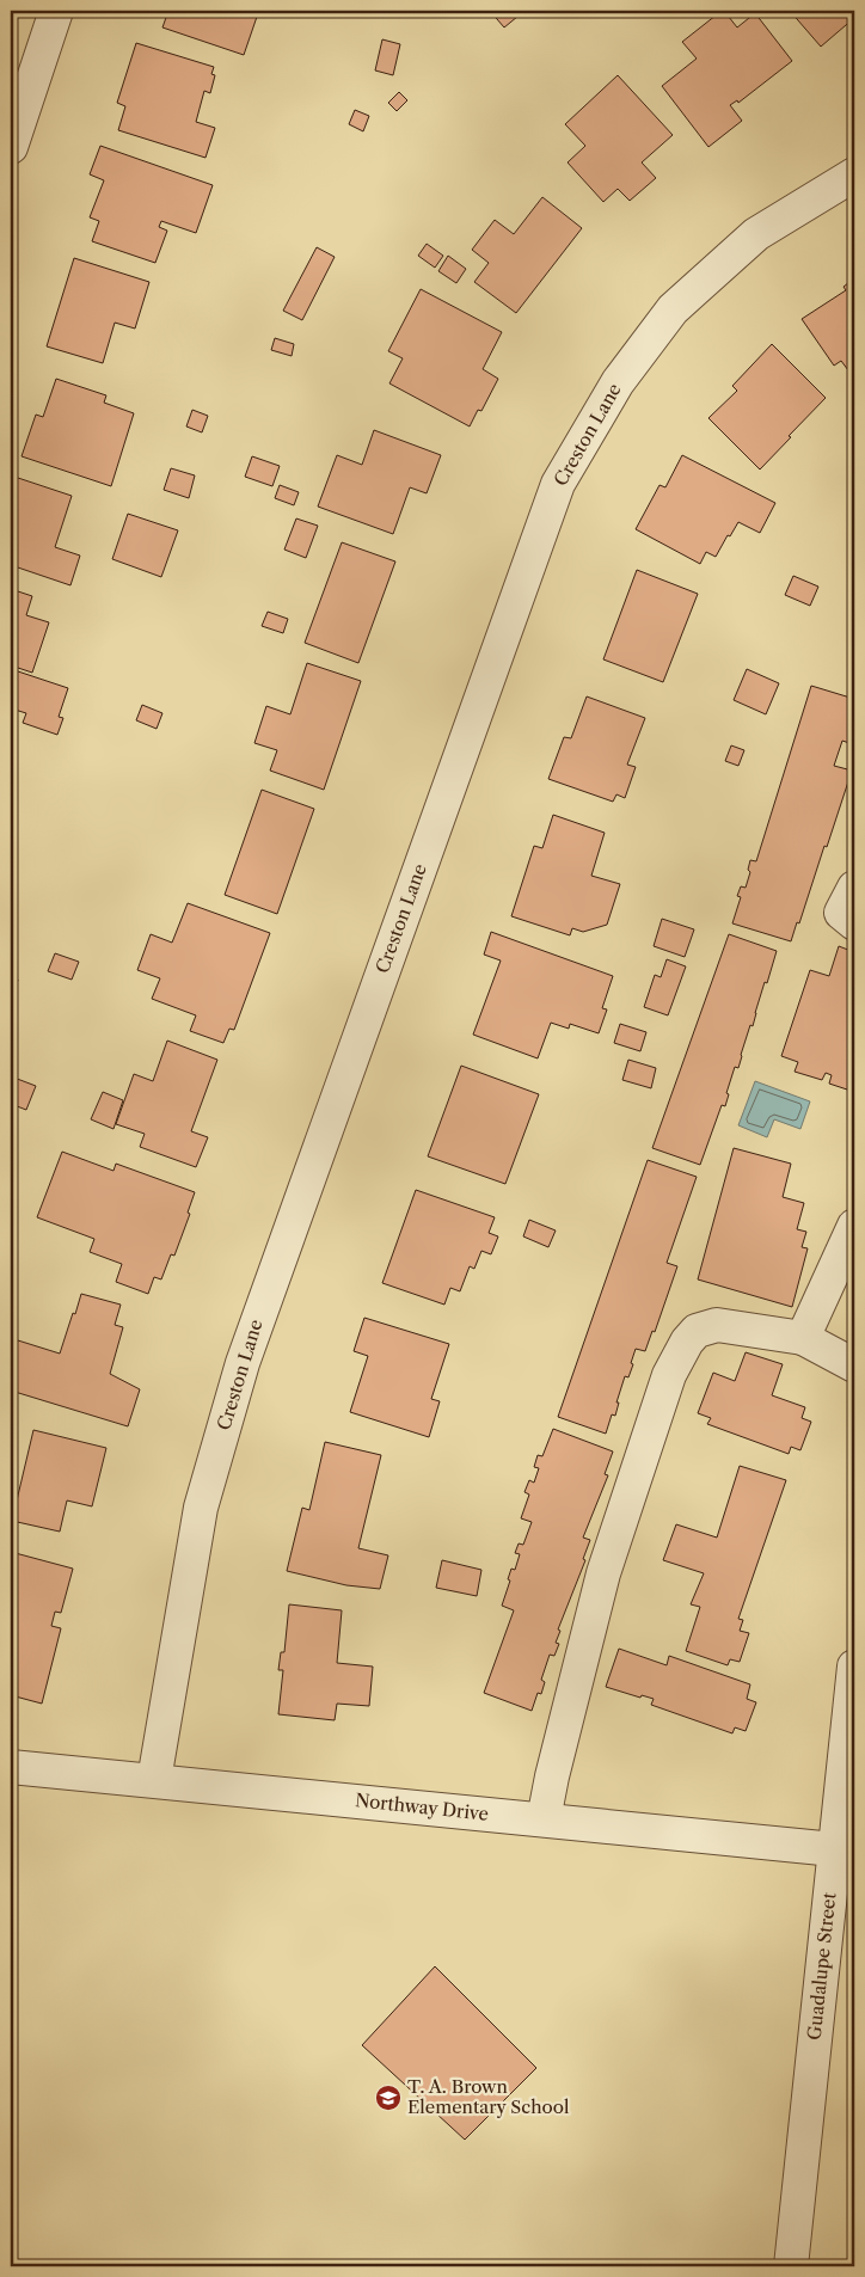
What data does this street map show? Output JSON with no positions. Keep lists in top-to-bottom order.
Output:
{
  "streets": {
    "street": ["Creston Lane", "Northway Drive", "Guadalupe Street"]
  },
  "crossings": [
    ["Creston Lane", "Northway Drive"],
    ["Northway Drive", "Guadalupe Street"]
  ],
  "places": {
    "school or university": ["T. A. Brown Elementary School"]
  }
}
